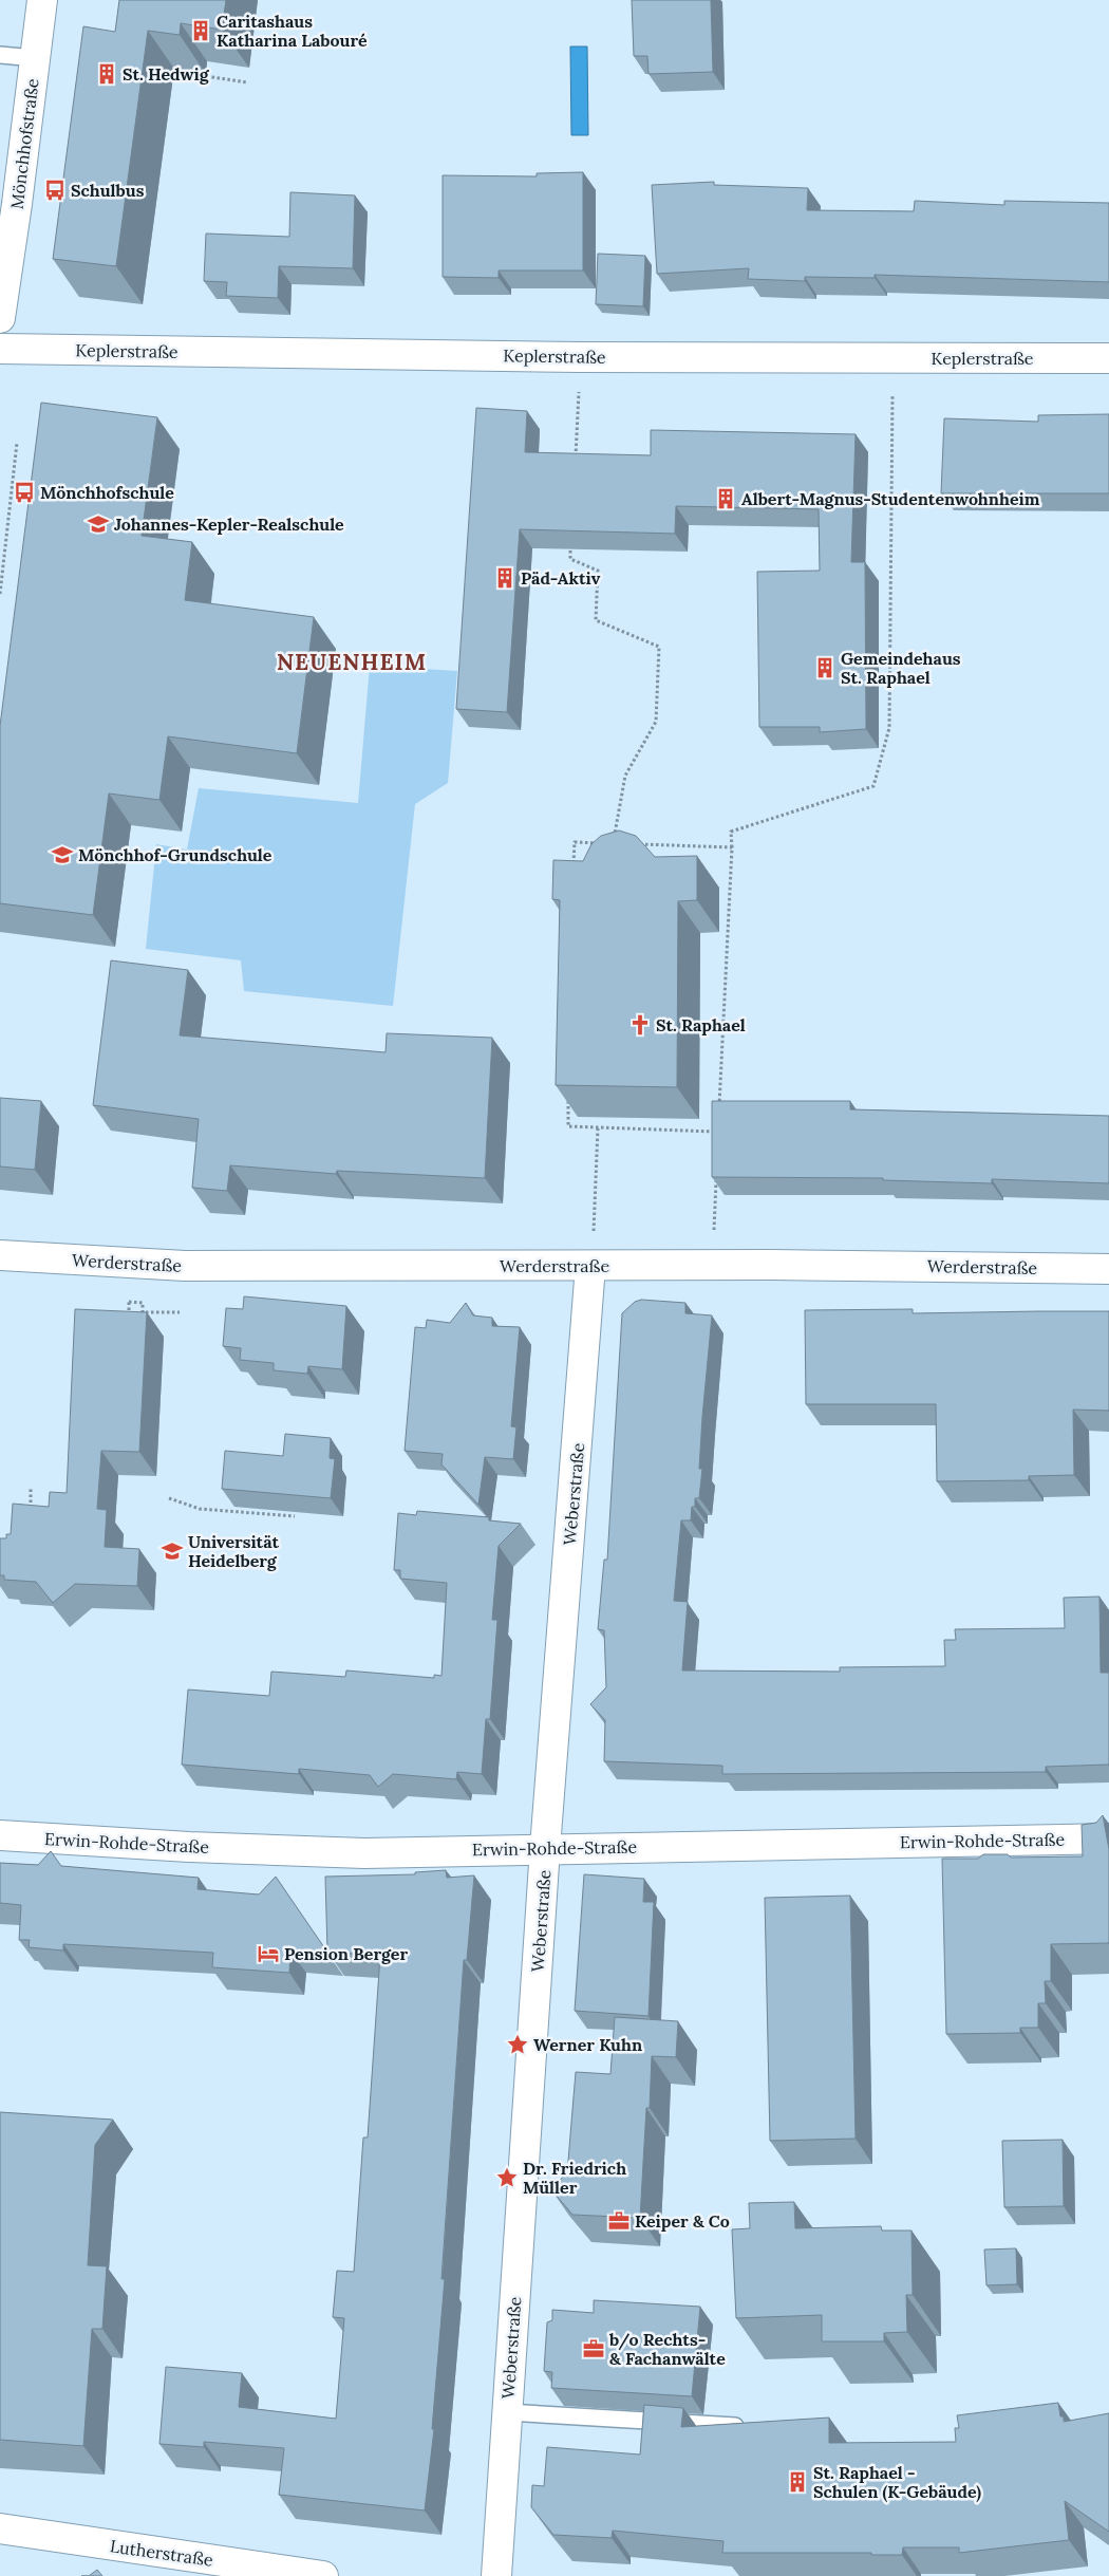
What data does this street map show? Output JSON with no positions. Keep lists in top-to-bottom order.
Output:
{
  "streets": {
    "street": [
      "Mönchhofstraße",
      "Keplerstraße",
      "Werderstraße",
      "Weberstraße",
      "Erwin-Rohde-Straße",
      "Lutherstraße"
    ]
  },
  "crossings": [
    ["Werderstraße", "Weberstraße"],
    ["Weberstraße", "Erwin-Rohde-Straße"]
  ],
  "districts": ["NEUENHEIM"],
  "places": {
    "building": [
      "Caritashaus Katharina Labouré",
      "St. Hedwig",
      "Albert-Magnus-Studentenwohnheim",
      "Päd-Aktiv",
      "Gemeindehaus St. Raphael",
      "St. Raphael - Schulen (K-Gebäude)"
    ],
    "bus stop": ["Schulbus", "Mönchhofschule"],
    "school or university": ["Johannes-Kepler-Realschule", "Mönchhof-Grundschule", "Universität Heidelberg"],
    "church": ["St. Raphael"],
    "hotel": ["Pension Berger"],
    "place": ["Werner Kuhn", "Dr. Friedrich Müller"],
    "office": ["Keiper & Co", "b/o Rechts- & Fachanwälte"]
  }
}
